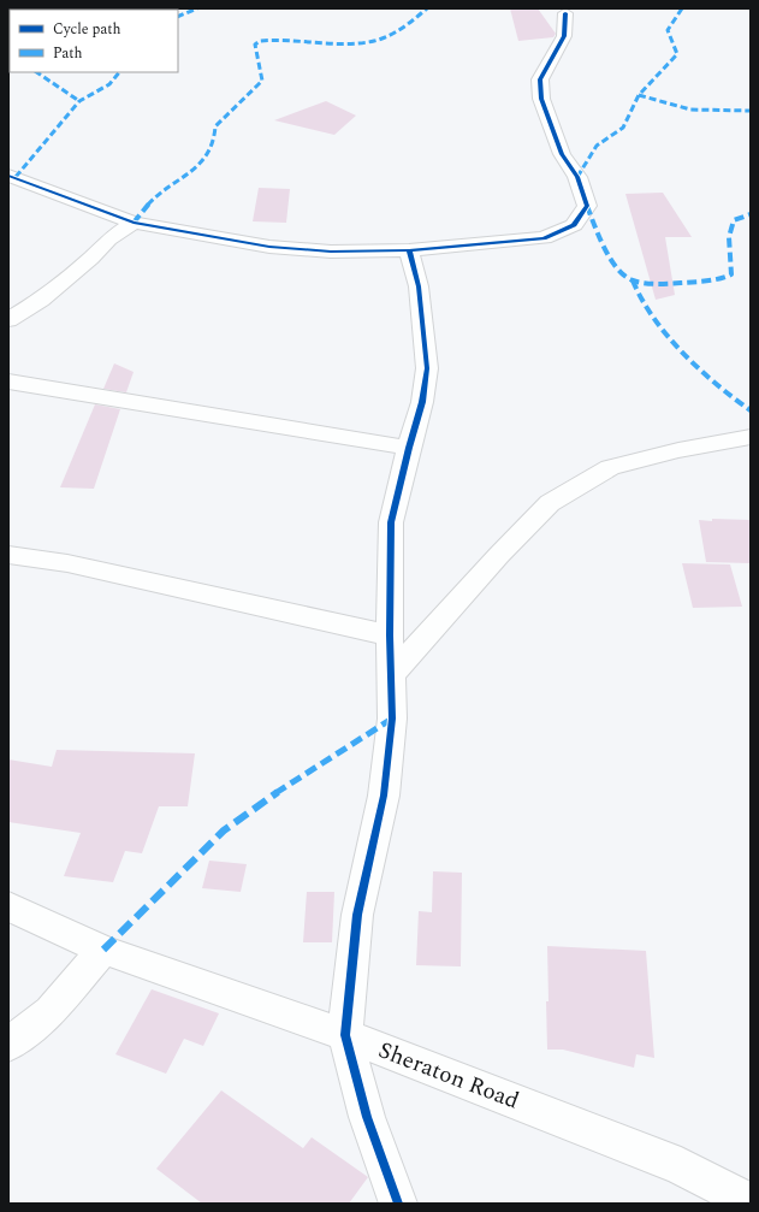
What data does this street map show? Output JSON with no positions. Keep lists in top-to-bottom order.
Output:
{
  "streets": {
    "street": ["Sheraton Road"]
  },
  "legend": ["Cycle path", "Path"]
}
